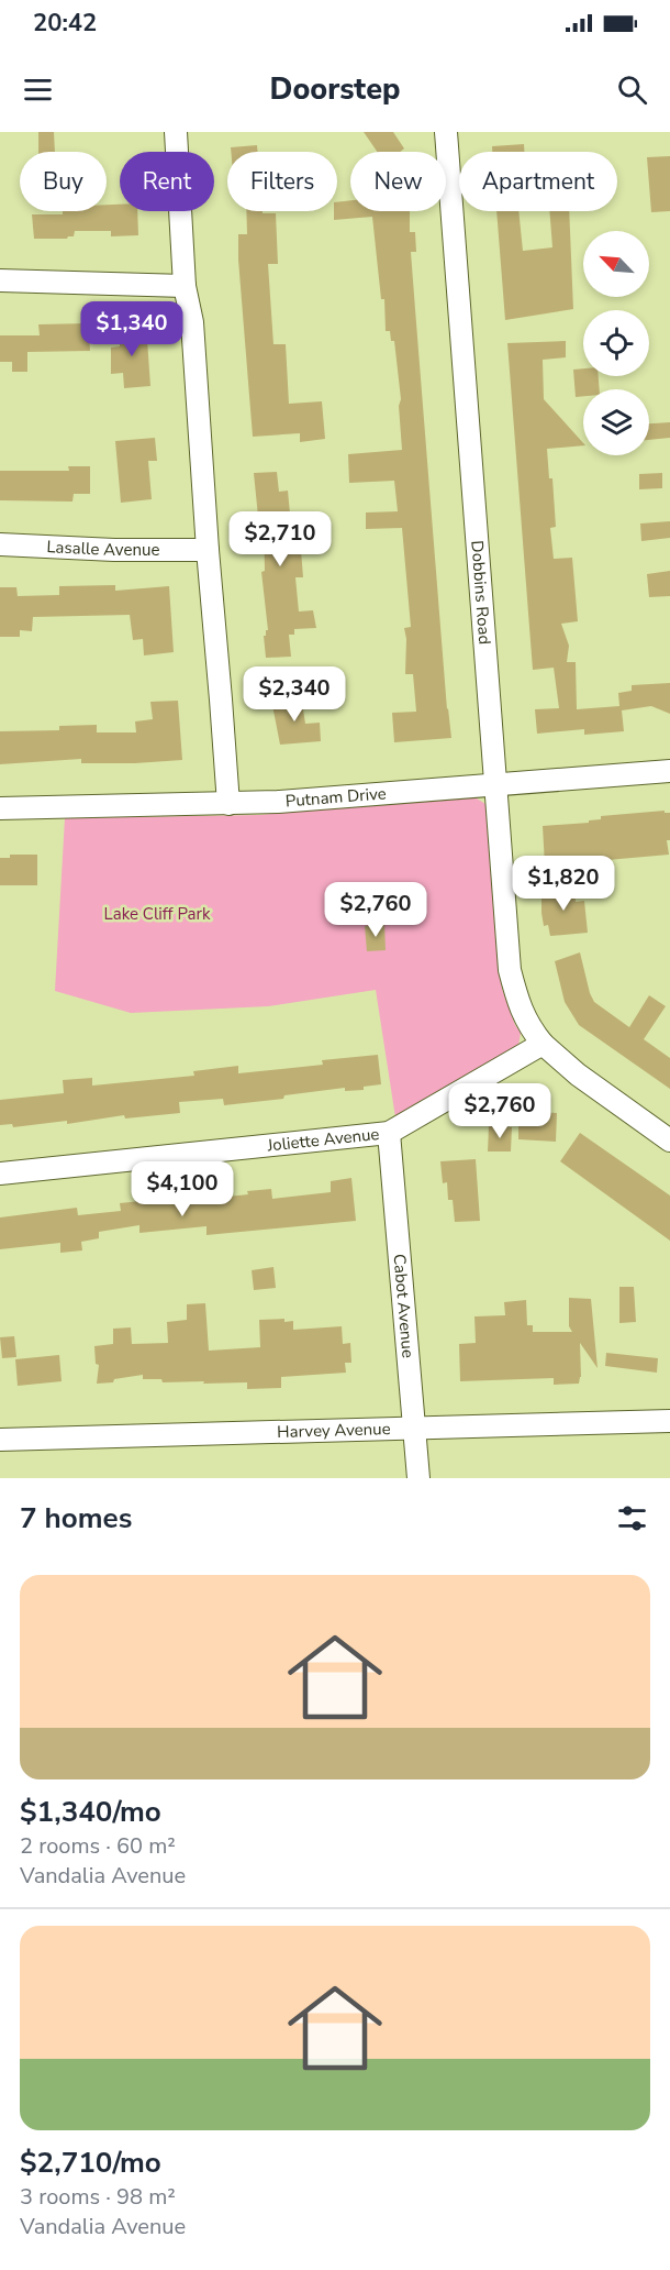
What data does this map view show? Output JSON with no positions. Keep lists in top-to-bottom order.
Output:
{
  "streets": {
    "street": [
      "Lasalle Avenue",
      "Dobbins Road",
      "Putnam Drive",
      "Joliette Avenue",
      "Cabot Avenue",
      "Harvey Avenue"
    ]
  },
  "crossings": [
    ["Dobbins Road", "Putnam Drive"],
    ["Dobbins Road", "Joliette Avenue"],
    ["Joliette Avenue", "Cabot Avenue"],
    ["Cabot Avenue", "Harvey Avenue"]
  ],
  "parks": ["Lake Cliff Park"],
  "north": "top left",
  "page": {
    "status": "20:42",
    "header": "Doorstep",
    "chip": [
      "Buy",
      "Rent",
      "Filters",
      "New",
      "Apartment"
    ],
    "price": [
      "$1,340",
      "$2,710",
      "$2,340",
      "$1,820",
      "$2,760",
      "$2,760",
      "$4,100"
    ],
    "heading": "7 homes",
    "list": [
      {
        "name": "$1,340/mo",
        "note": "2 rooms · 60 m² · Vandalia Avenue"
      },
      {
        "name": "$2,710/mo",
        "note": "3 rooms · 98 m² · Vandalia Avenue"
      }
    ]
  }
}
